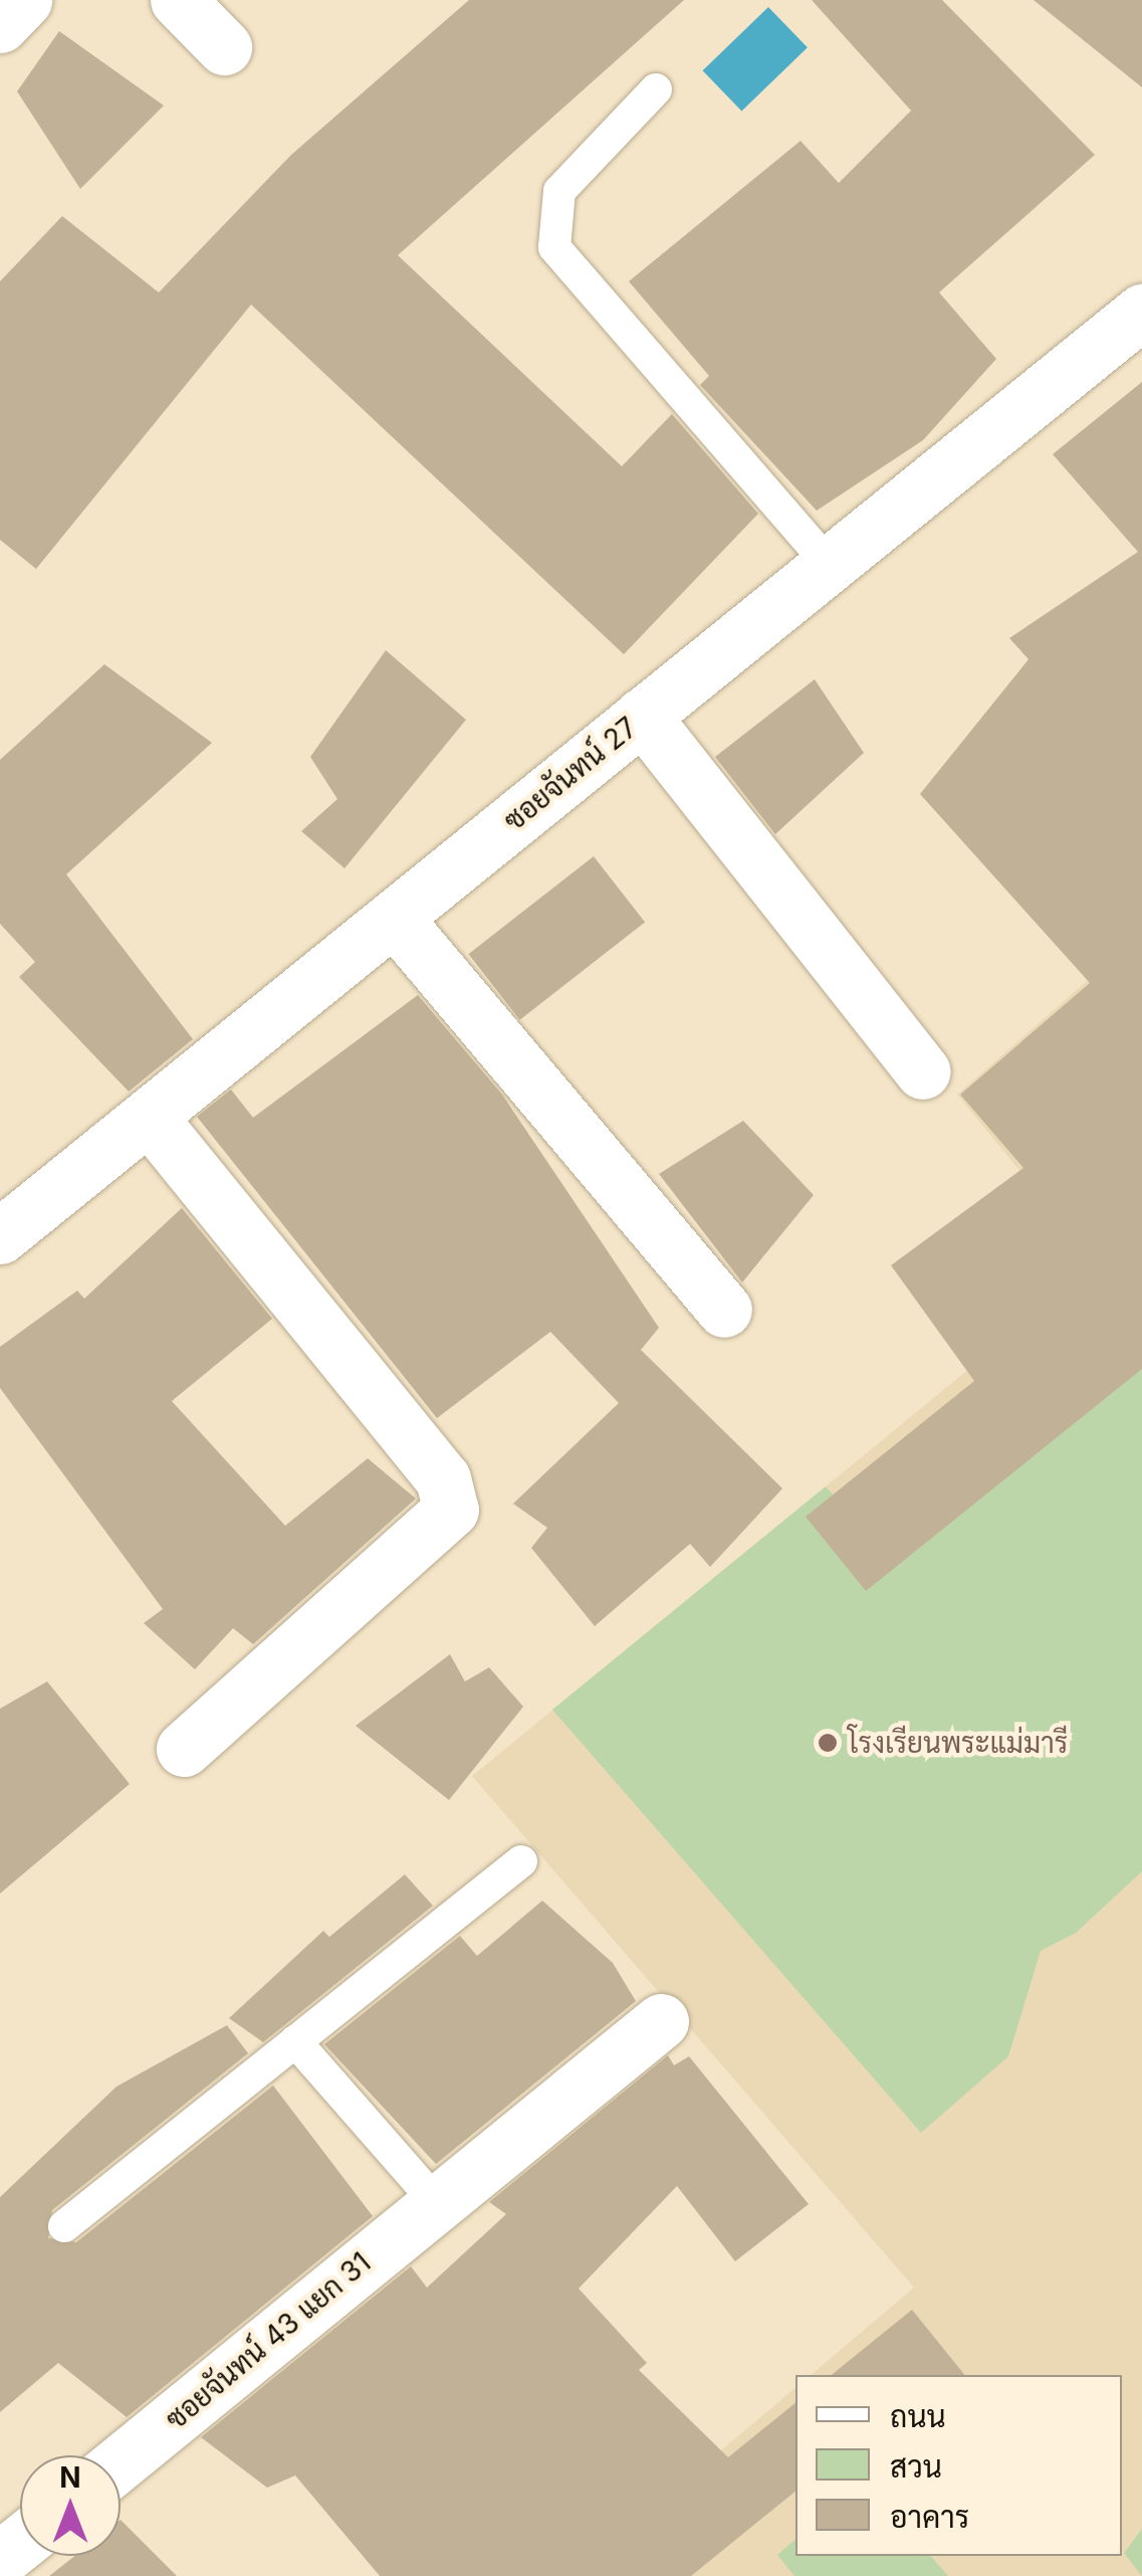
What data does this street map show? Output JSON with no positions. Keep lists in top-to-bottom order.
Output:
{
  "streets": {
    "street": ["ซอยจันทน์ 27", "ซอยจันทน์ 43 แยก 31"]
  },
  "places": ["โรงเรียนพระแม่มารี"],
  "legend": ["ถนน", "สวน", "อาคาร"],
  "north": "top"
}
